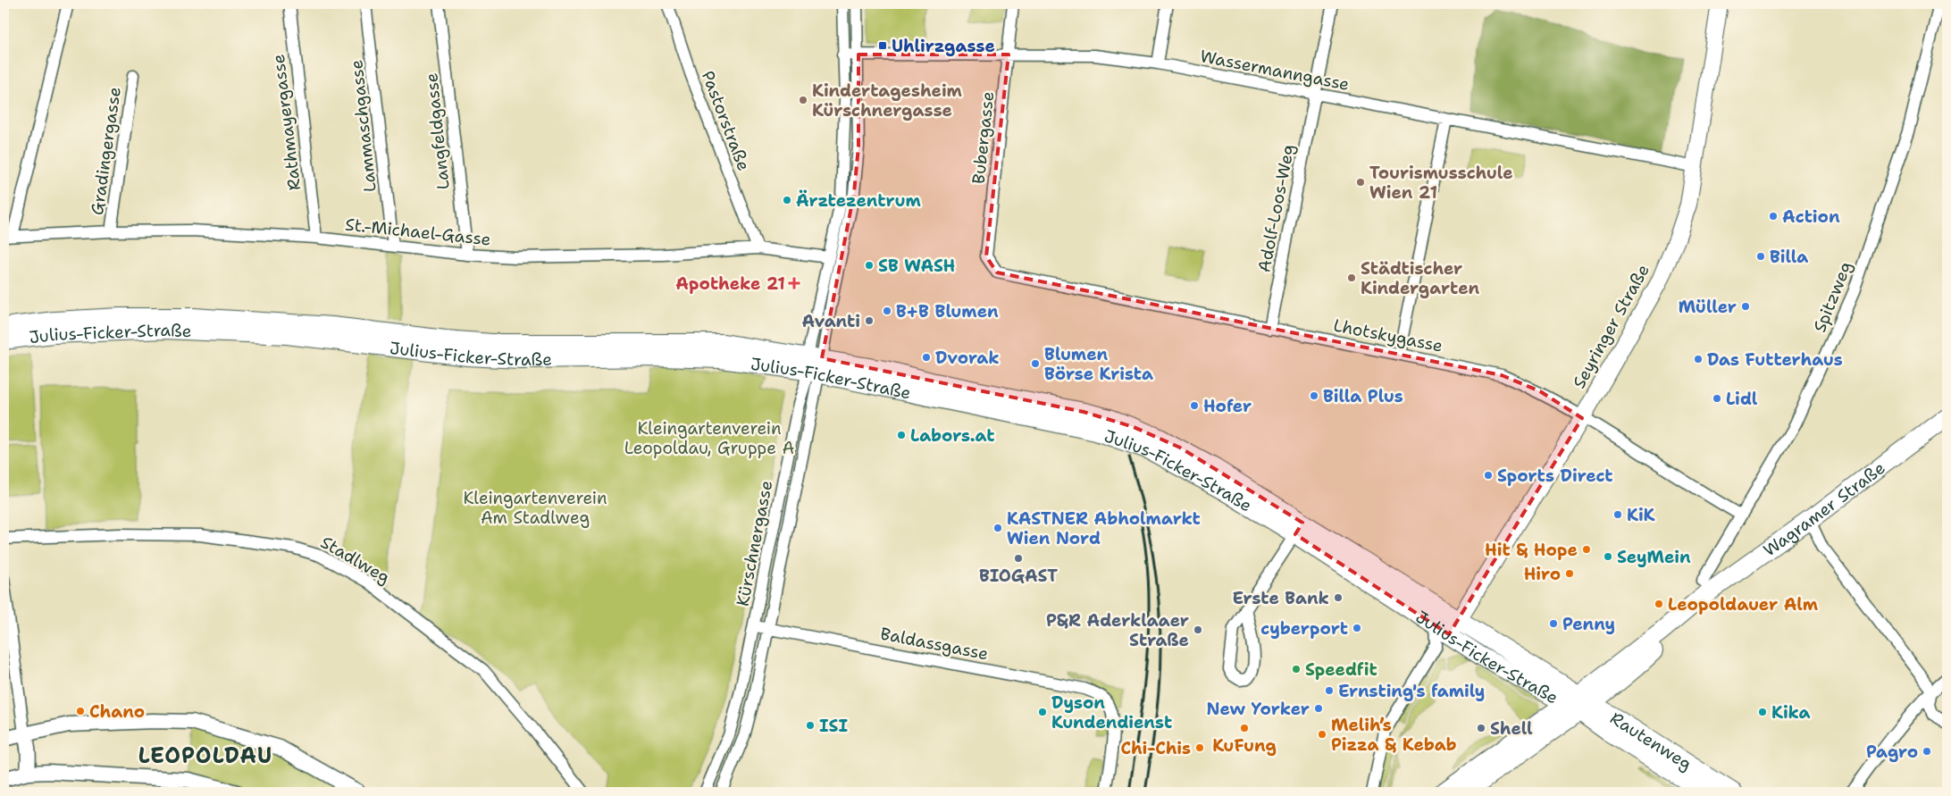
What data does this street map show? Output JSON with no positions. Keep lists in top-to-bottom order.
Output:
{
  "streets": {
    "main road": [
      "Seyringer Straße",
      "Julius-Ficker-Straße",
      "Wagramer Straße",
      "Rautenweg"
    ],
    "street": [
      "Wassermanngasse",
      "Pastorstraße",
      "Rathmayergasse",
      "Lammaschgasse",
      "Langfeldgasse",
      "Bubergasse",
      "Gradingergasse",
      "Adolf-Loos-Weg",
      "St.-Michael-Gasse",
      "Spitzweg",
      "Lhotskygasse",
      "Kürschnergasse",
      "Stadlweg",
      "Baldassgasse"
    ]
  },
  "crossings": [
    ["Wassermanngasse", "Bubergasse"],
    ["Wassermanngasse", "Adolf-Loos-Weg"],
    ["Wassermanngasse", "Seyringer Straße"],
    ["Wassermanngasse", "Kürschnergasse"],
    ["Pastorstraße", "St.-Michael-Gasse"],
    ["Rathmayergasse", "St.-Michael-Gasse"],
    ["Lammaschgasse", "St.-Michael-Gasse"],
    ["Langfeldgasse", "St.-Michael-Gasse"],
    ["Bubergasse", "Lhotskygasse"],
    ["Gradingergasse", "St.-Michael-Gasse"],
    ["Adolf-Loos-Weg", "Lhotskygasse"],
    ["St.-Michael-Gasse", "Kürschnergasse"],
    ["Spitzweg", "Lhotskygasse"],
    ["Seyringer Straße", "Julius-Ficker-Straße"],
    ["Seyringer Straße", "Lhotskygasse"],
    ["Julius-Ficker-Straße", "Wagramer Straße"],
    ["Julius-Ficker-Straße", "Kürschnergasse"],
    ["Julius-Ficker-Straße", "Rautenweg"],
    ["Wagramer Straße", "Rautenweg"],
    ["Kürschnergasse", "Baldassgasse"]
  ],
  "districts": ["LEOPOLDAU"],
  "parks": ["Kleingartenverein Leopoldau, Gruppe A", "Kleingartenverein Am Stadlweg"],
  "places": {
    "transit": ["Uhlirzgasse"],
    "other": [
      "Kindertagesheim Kürschnergasse",
      "Tourismusschule Wien 21",
      "Ärztezentrum",
      "Action",
      "Billa",
      "SB WASH",
      "Städtischer Kindergarten",
      "Müller",
      "B+B Blumen",
      "Avanti",
      "Dvorak",
      "Das Futterhaus",
      "Blumen Börse Krista",
      "Billa Plus",
      "Lidl",
      "Hofer",
      "Labors.at",
      "Sports Direct",
      "KiK",
      "KASTNER Abholmarkt Wien Nord",
      "Hit & Hope",
      "SeyMein",
      "BIOGAST",
      "Hiro",
      "Erste Bank",
      "Leopoldauer Alm",
      "Penny",
      "cyberport",
      "P&R Aderklaaer Straße",
      "Speedfit",
      "Ernsting's family",
      "New Yorker",
      "Chano",
      "Dyson Kundendienst",
      "Kika",
      "ISI",
      "KuFung",
      "Shell",
      "Melih’s Pizza & Kebab",
      "Chi-Chis",
      "Pagro"
    ],
    "health": ["Apotheke 21"]
  }
}
